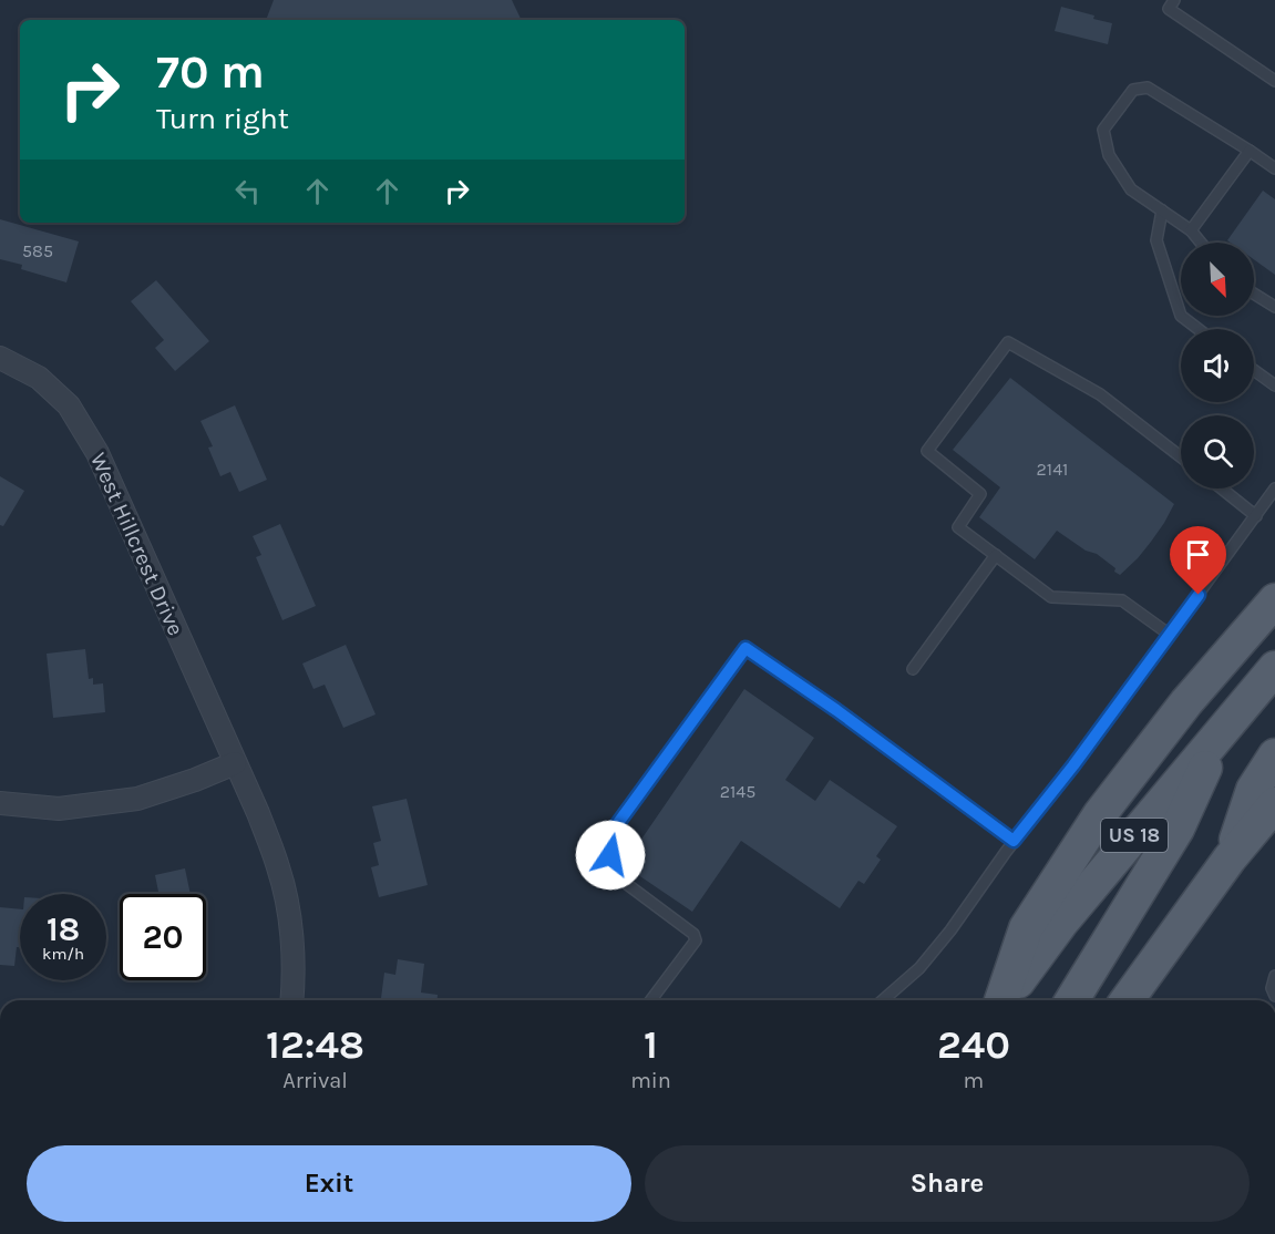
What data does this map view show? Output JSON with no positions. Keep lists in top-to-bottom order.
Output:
{
  "streets": {
    "main road": ["US 18"],
    "street": ["West Hillcrest Drive"]
  },
  "house_numbers": ["585", "2141", "2145"],
  "north": "bottom right",
  "page": {
    "turn": ["70 m", "Turn right"],
    "speed": "18 km/h",
    "limit": "20",
    "eta": [
      "12:48",
      "Arrival",
      "1",
      "min",
      "240",
      "m"
    ],
    "buttons": ["Exit", "Share"]
  }
}
